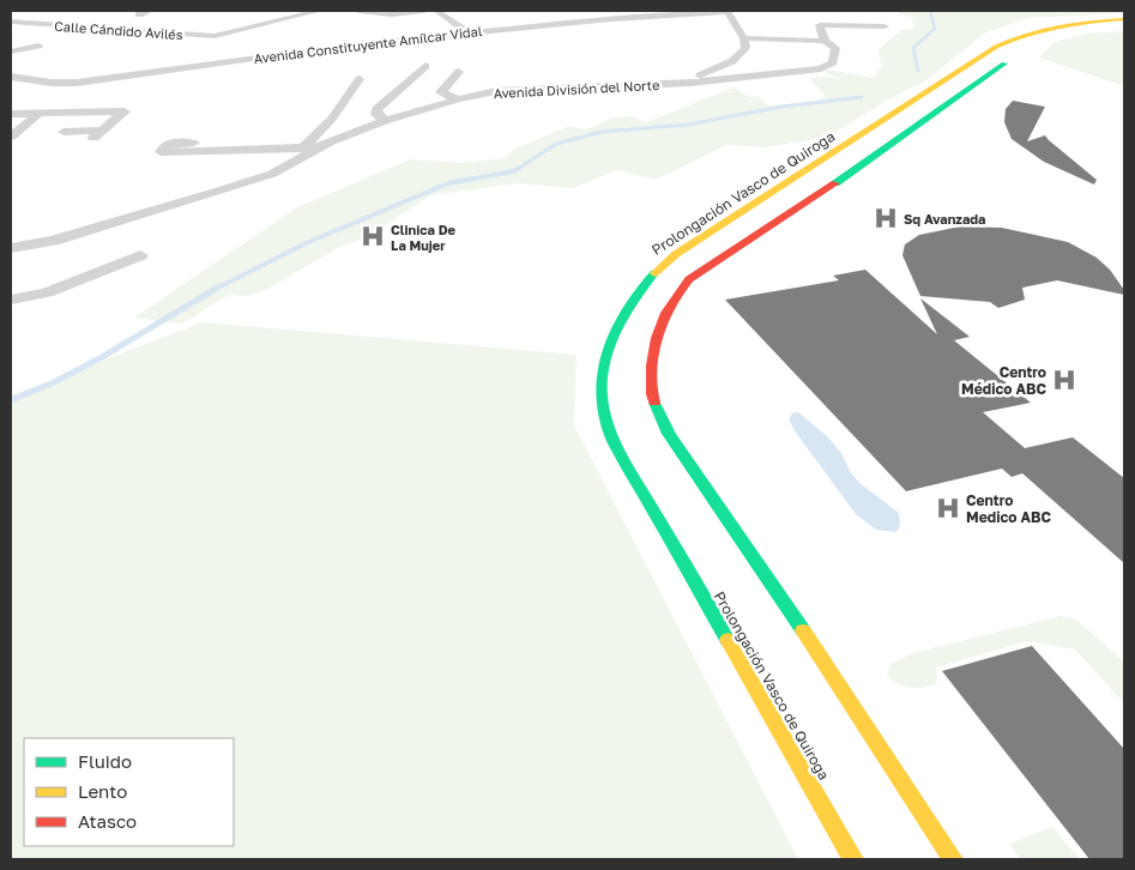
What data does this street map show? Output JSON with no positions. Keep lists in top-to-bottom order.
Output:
{
  "streets": {
    "street": [
      "Calle Cándido Avilés",
      "Avenida Constituyente Amílcar Vidal",
      "Avenida División del Norte",
      "Prolongación Vasco de Quiroga"
    ]
  },
  "places": {
    "hospital": [
      "Sq Avanzada",
      "Clinica De La Mujer",
      "Centro Médico ABC",
      "Centro Medico ABC"
    ]
  },
  "legend": ["Fluido", "Lento", "Atasco"]
}
